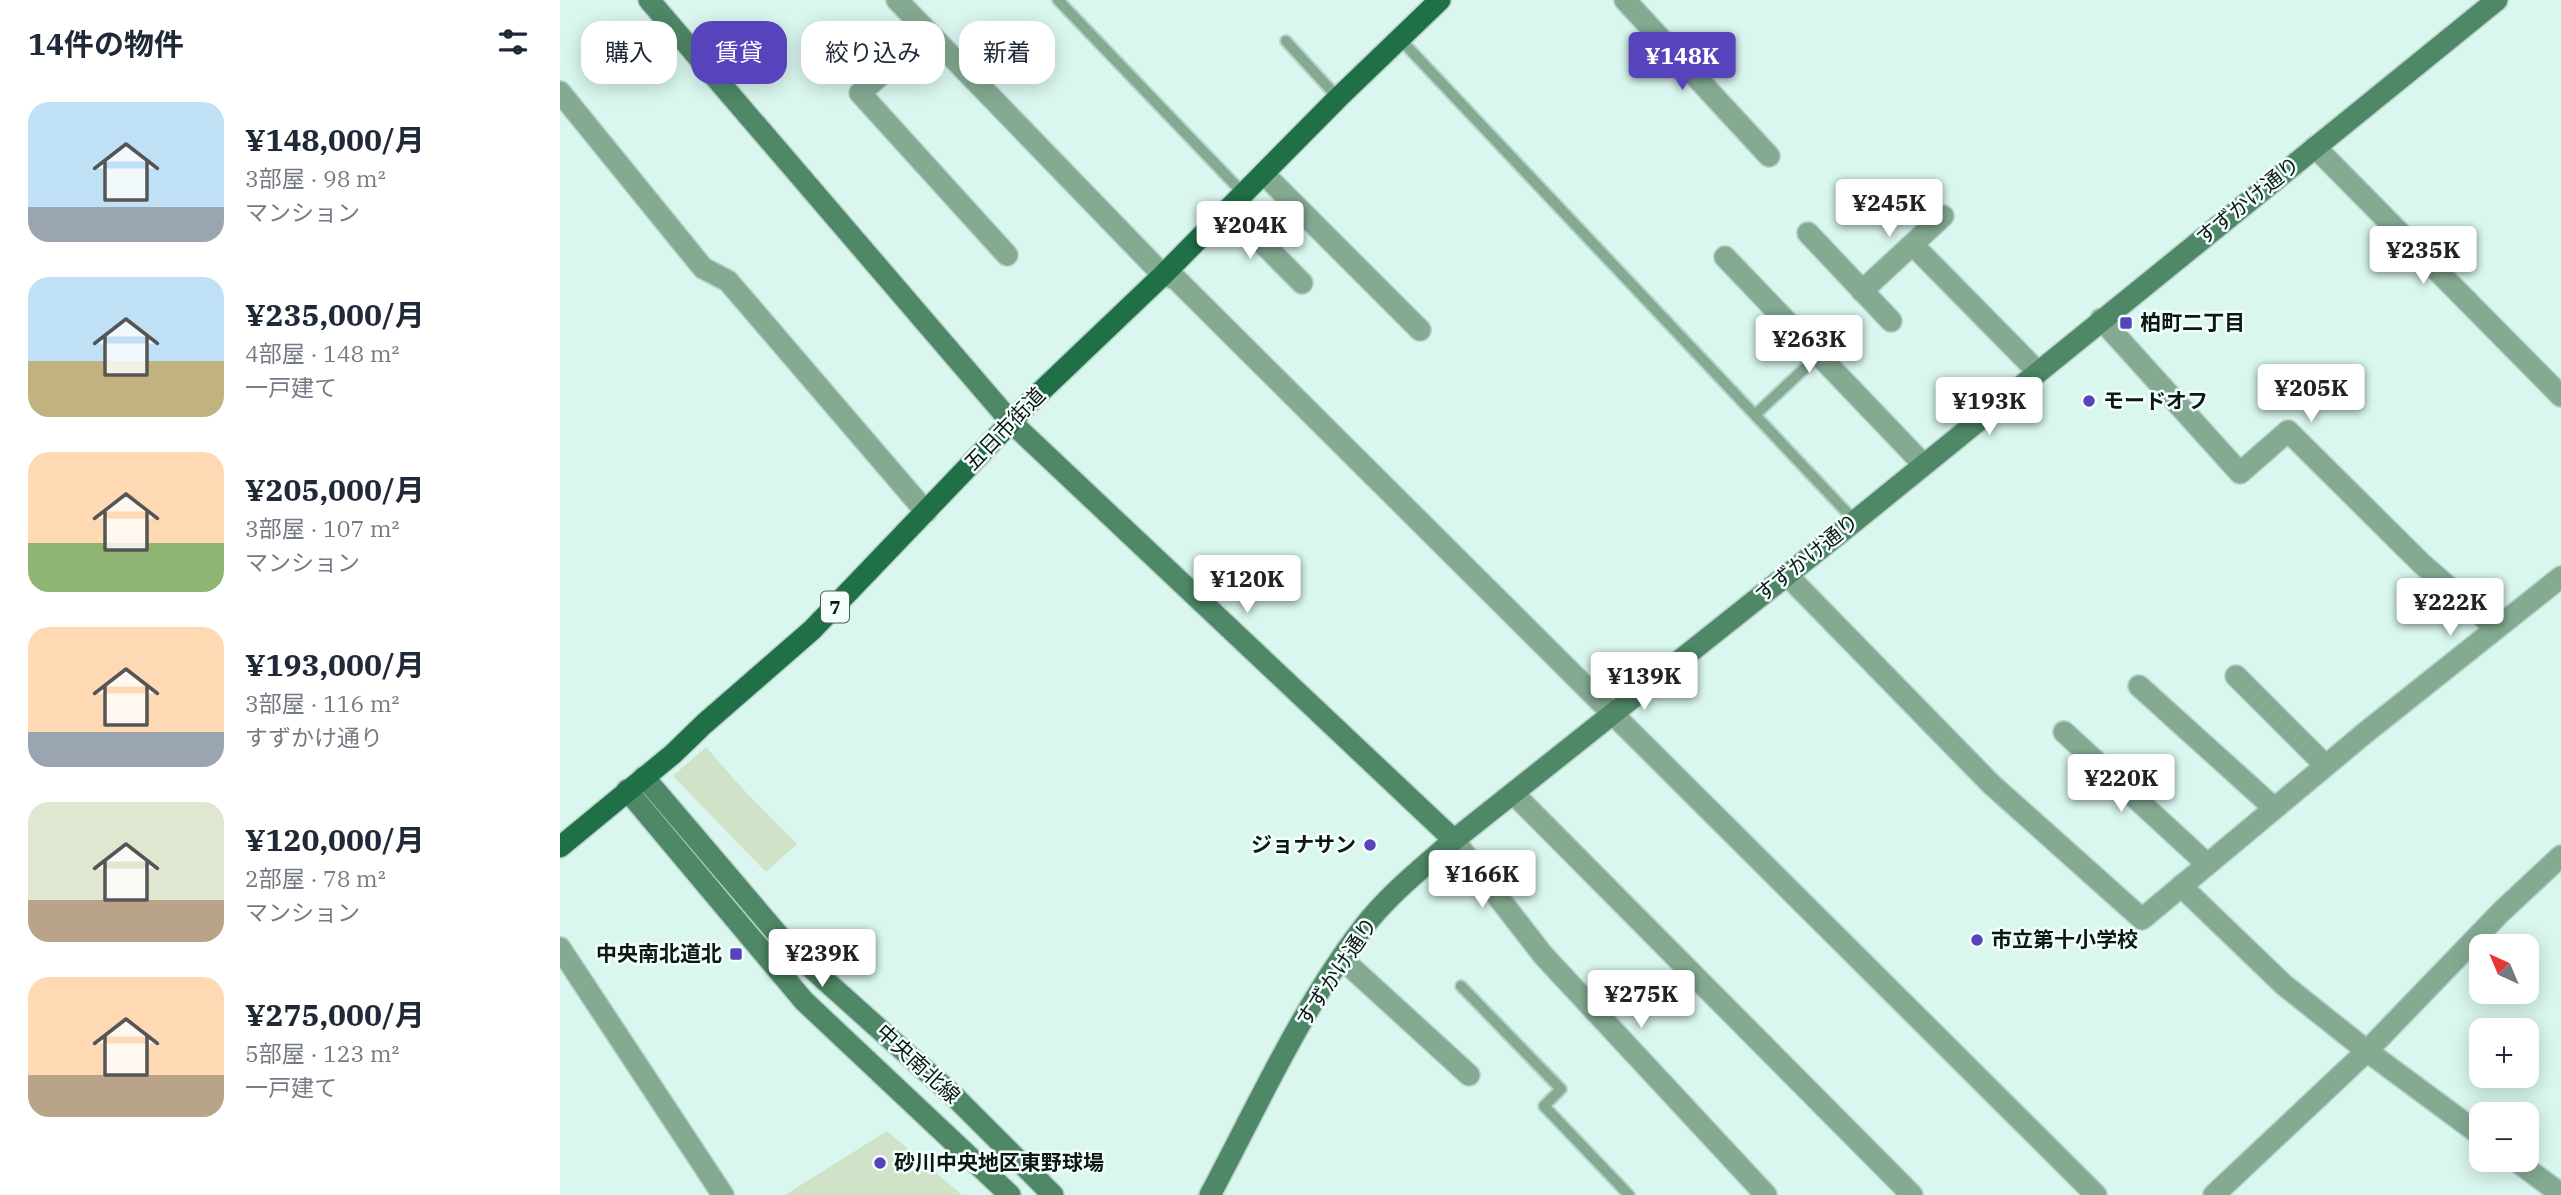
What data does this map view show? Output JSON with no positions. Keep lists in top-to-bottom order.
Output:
{
  "streets": {
    "main road": ["五日市街道", "7"],
    "street": ["すずかけ通り", "中央南北線"]
  },
  "crossings": [
    ["五日市街道", "中央南北線"]
  ],
  "places": {
    "transit": ["柏町二丁目", "中央南北道北"],
    "other": [
      "モードオフ",
      "ジョナサン",
      "市立第十小学校",
      "砂川中央地区東野球場"
    ]
  },
  "north": "top left",
  "page": {
    "heading": "14件の物件",
    "chip": [
      "購入",
      "賃貸",
      "絞り込み",
      "新着"
    ],
    "price": [
      "¥148K",
      "¥245K",
      "¥204K",
      "¥235K",
      "¥263K",
      "¥205K",
      "¥193K",
      "¥120K",
      "¥222K",
      "¥139K",
      "¥220K",
      "¥166K",
      "¥239K",
      "¥275K"
    ],
    "list": [
      {
        "name": "¥148,000/月",
        "note": "3部屋 · 98 m² · マンション"
      },
      {
        "name": "¥235,000/月",
        "note": "4部屋 · 148 m² · 一戸建て"
      },
      {
        "name": "¥205,000/月",
        "note": "3部屋 · 107 m² · マンション"
      },
      {
        "name": "¥193,000/月",
        "note": "3部屋 · 116 m² · すずかけ通り"
      },
      {
        "name": "¥120,000/月",
        "note": "2部屋 · 78 m² · マンション"
      },
      {
        "name": "¥275,000/月",
        "note": "5部屋 · 123 m² · 一戸建て"
      }
    ],
    "map_buttons": ["+", "−"]
  }
}
